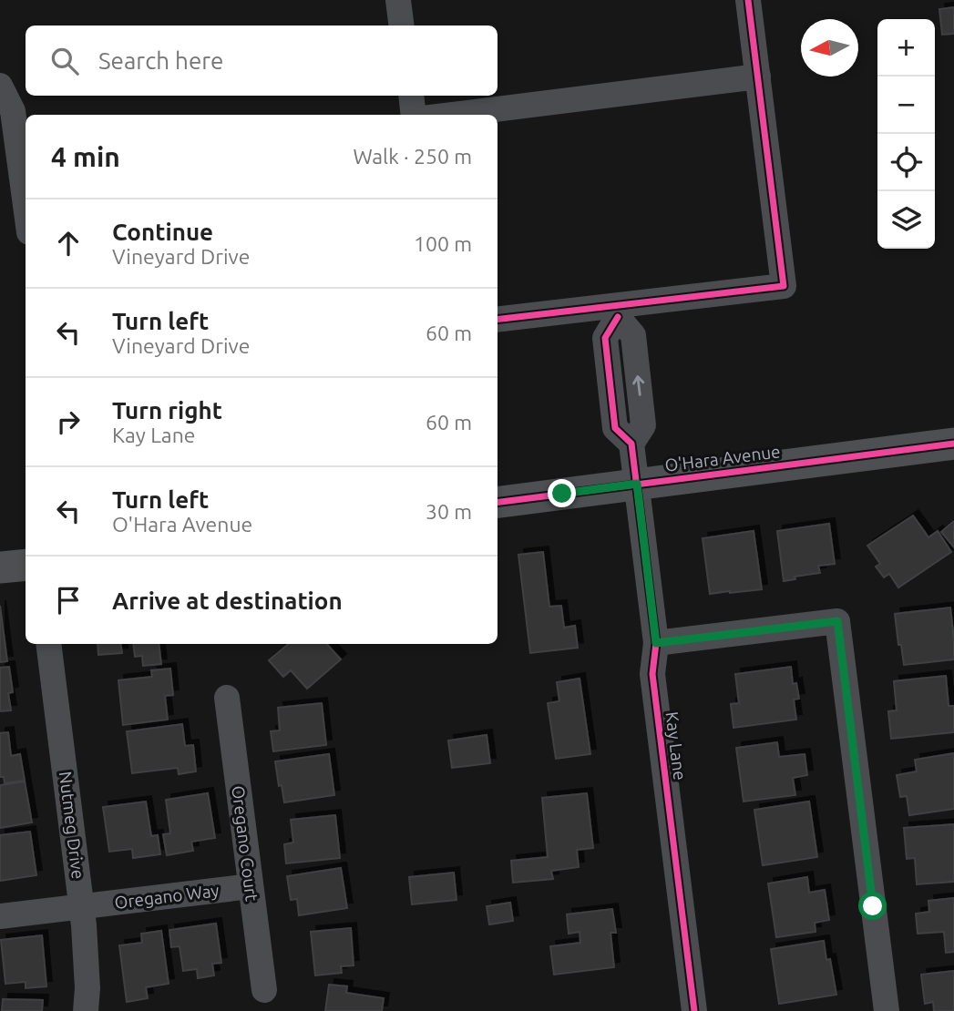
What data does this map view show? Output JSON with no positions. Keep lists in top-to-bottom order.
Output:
{
  "streets": {
    "main road": ["O'Hara Avenue"],
    "street": [
      "Kay Lane",
      "Nutmeg Drive",
      "Oregano Court",
      "Oregano Way"
    ]
  },
  "crossings": [
    ["O'Hara Avenue", "Kay Lane"],
    ["Nutmeg Drive", "Oregano Way"],
    ["Oregano Court", "Oregano Way"]
  ],
  "north": "left",
  "page": {
    "map_buttons": ["+", "−"],
    "search": "Search here",
    "heading": ["4 min", "Walk · 250 m"],
    "list": [
      ["Continue", "Vineyard Drive", "100 m"],
      ["Turn left", "Vineyard Drive", "60 m"],
      ["Turn right", "Kay Lane", "60 m"],
      ["Turn left", "O'Hara Avenue", "30 m"],
      "Arrive at destination"
    ]
  }
}
